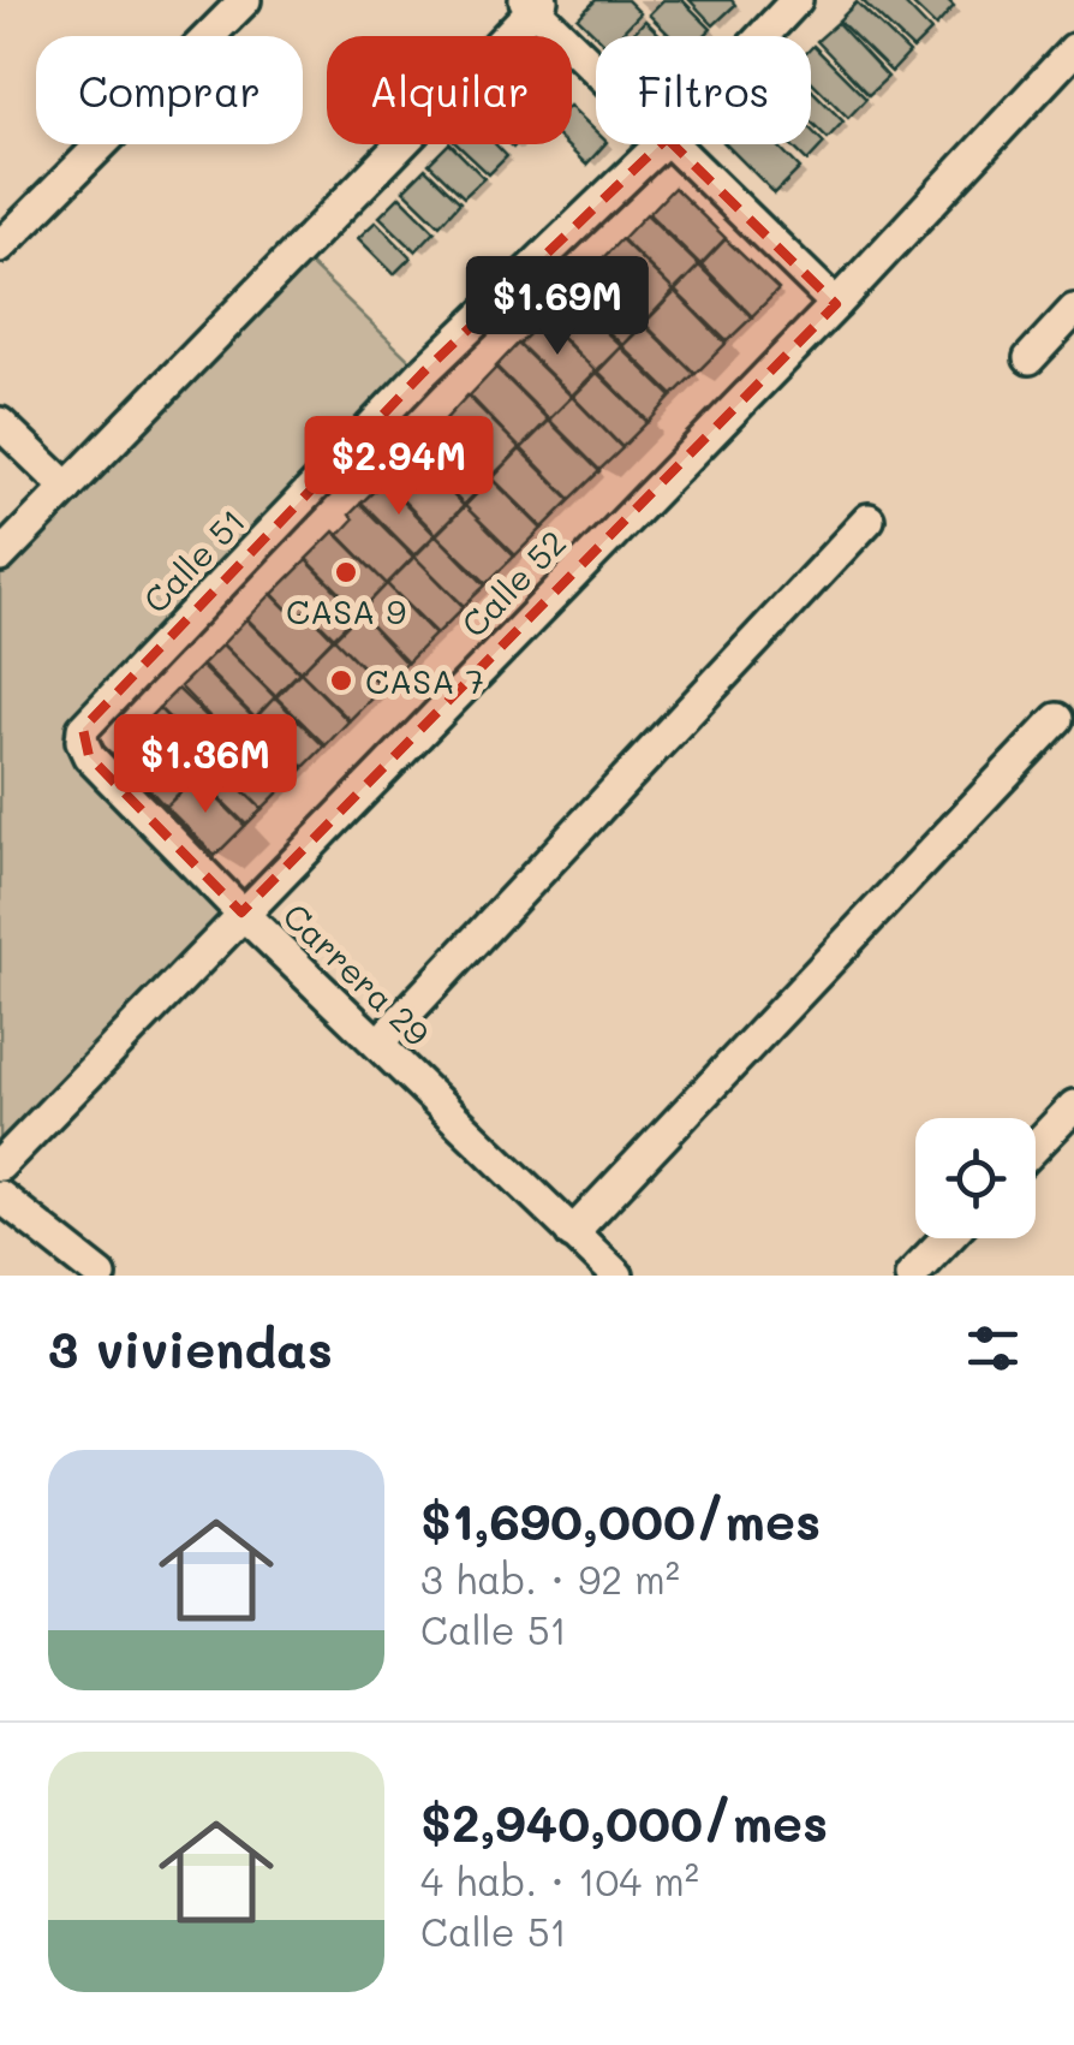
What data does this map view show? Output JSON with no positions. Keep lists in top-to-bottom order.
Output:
{
  "streets": {
    "street": ["Calle 51", "Calle 52", "Carrera 29"]
  },
  "crossings": [
    ["Calle 51", "Carrera 29"],
    ["Calle 52", "Carrera 29"]
  ],
  "places": ["CASA 9", "CASA 7"],
  "page": {
    "chip": ["Comprar", "Alquilar", "Filtros"],
    "price": ["$1.69M", "$2.94M", "$1.36M"],
    "heading": "3 viviendas",
    "list": [
      {
        "name": "$1,690,000/mes",
        "note": "3 hab. · 92 m² · Calle 51"
      },
      {
        "name": "$2,940,000/mes",
        "note": "4 hab. · 104 m² · Calle 51"
      }
    ]
  }
}
